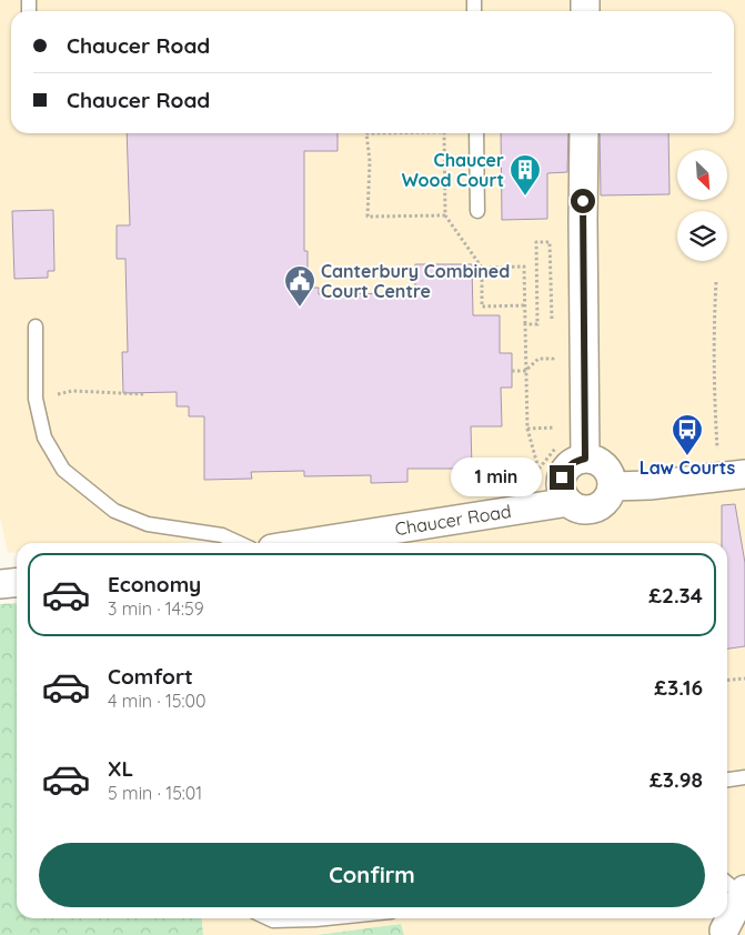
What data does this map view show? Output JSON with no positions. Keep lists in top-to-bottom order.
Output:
{
  "streets": {
    "street": ["Chaucer Road"]
  },
  "places": {
    "building": ["Chaucer Wood Court"],
    "public building": ["Canterbury Combined Court Centre"],
    "bus stop": ["Law Courts"]
  },
  "north": "bottom right",
  "page": {
    "banner": ["Chaucer Road", "Chaucer Road"],
    "bubble": "1 min",
    "list": [
      {
        "name": "Economy",
        "note": "3 min · 14:59",
        "value": "£2.34"
      },
      {
        "name": "Comfort",
        "note": "4 min · 15:00",
        "value": "£3.16"
      },
      {
        "name": "XL",
        "note": "5 min · 15:01",
        "value": "£3.98"
      }
    ],
    "buttons": "Confirm"
  }
}
